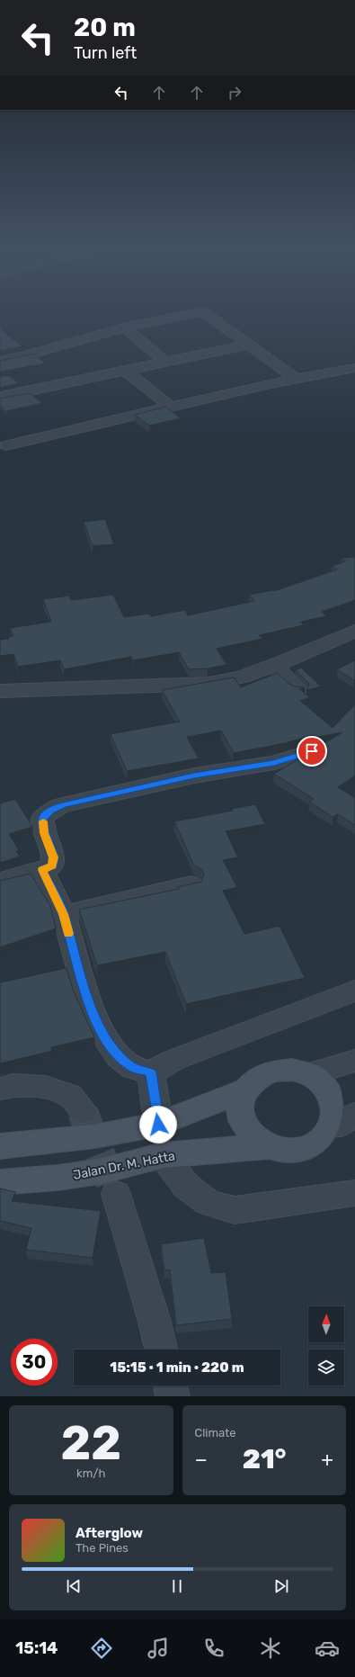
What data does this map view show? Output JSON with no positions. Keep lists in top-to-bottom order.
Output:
{
  "streets": {
    "main road": ["Jalan Dr. M. Hatta"]
  },
  "north": "top",
  "page": {
    "turn": ["20 m", "Turn left"],
    "limit": "30",
    "trip": "15:15 · 1 min · 220 m",
    "tile": [
      ["22", "km/h"],
      "Climate"
    ],
    "heat": ["−", "21°", "+"],
    "song": ["Afterglow", "The Pines"],
    "tabs": "15:14"
  }
}
